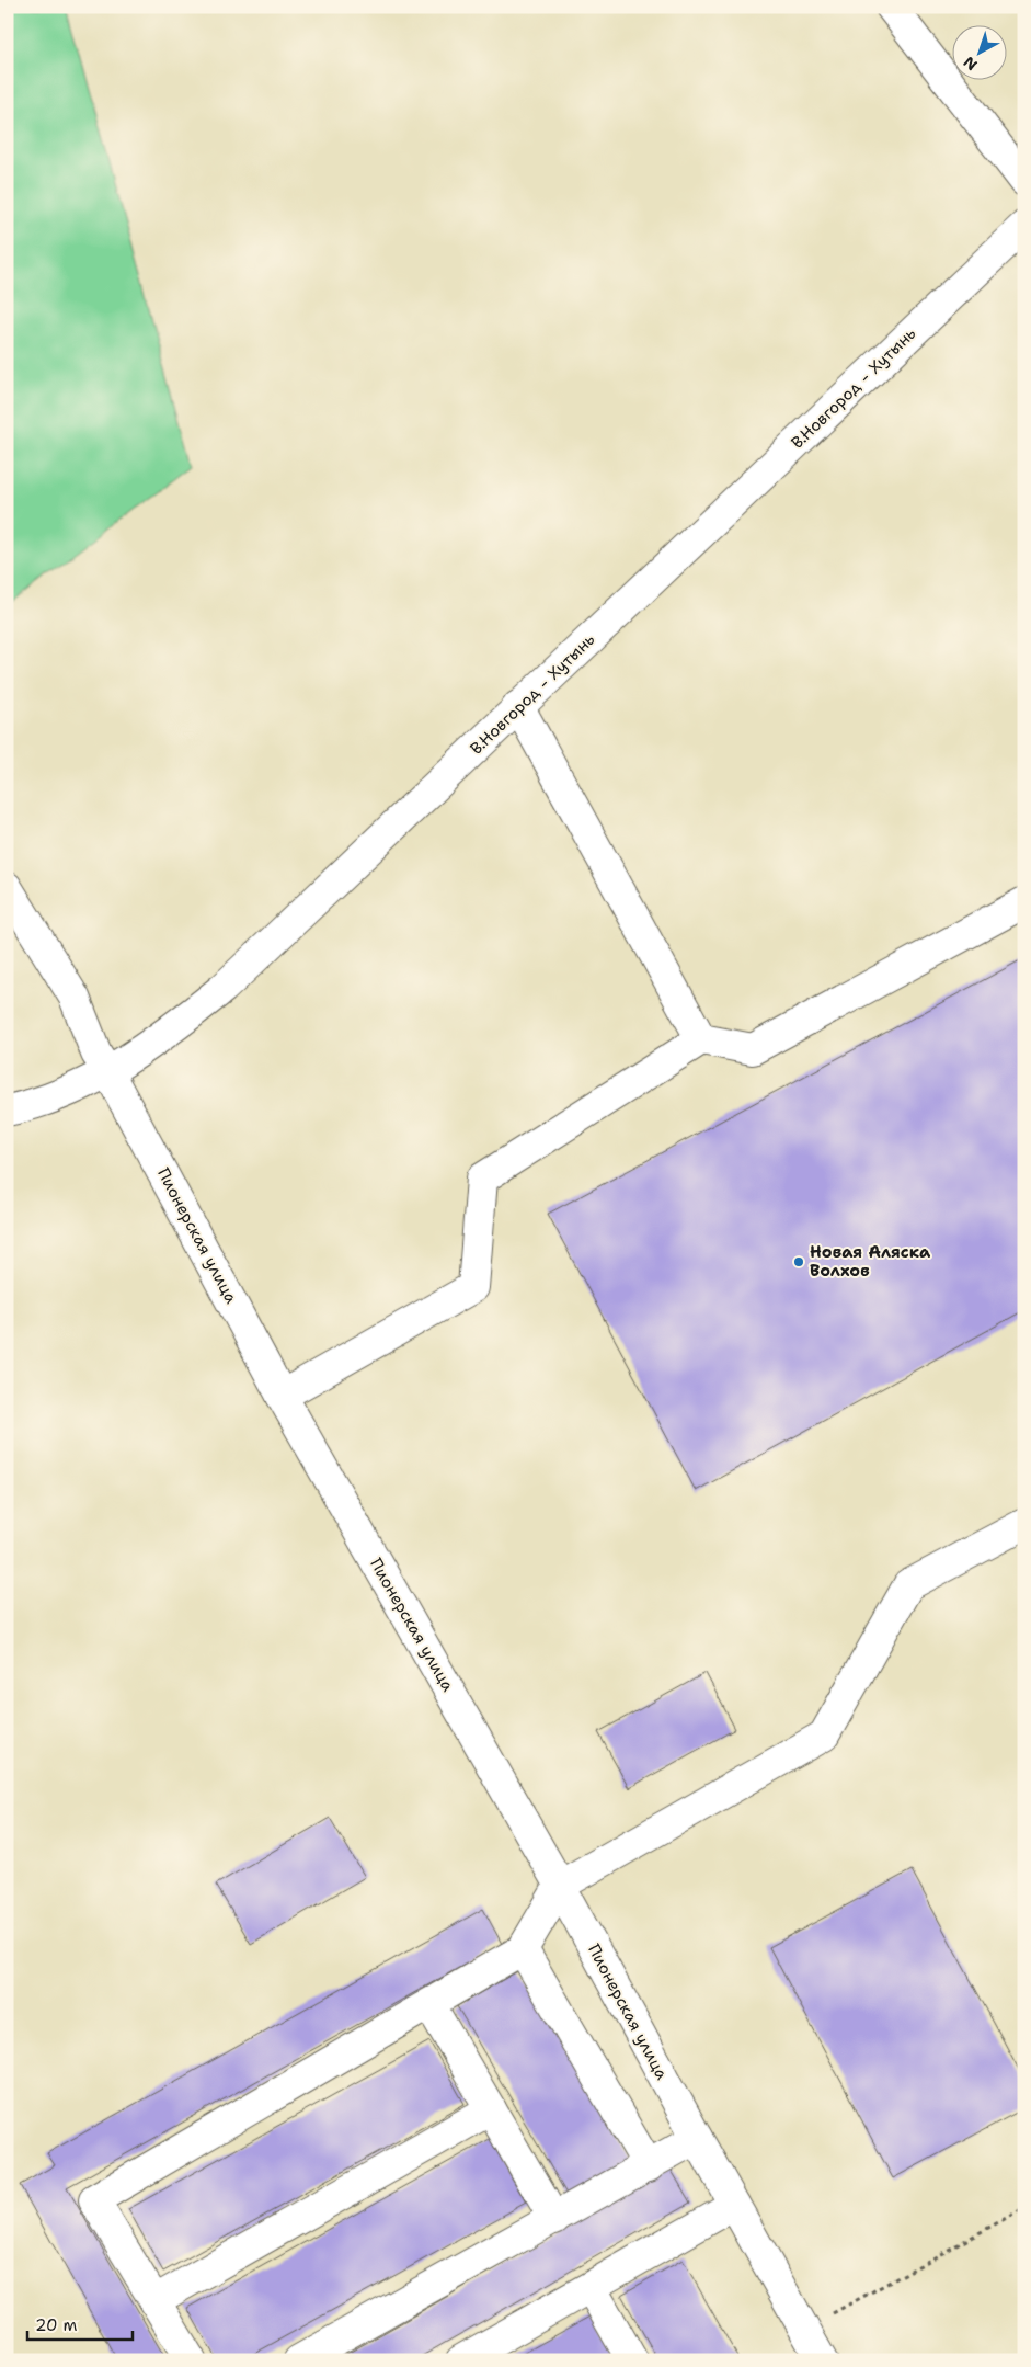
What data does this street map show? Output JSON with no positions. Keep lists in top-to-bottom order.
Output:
{
  "streets": {
    "street": ["В.Новгород - Хутынь", "Пионерская улица"]
  },
  "crossings": [
    ["В.Новгород - Хутынь", "Пионерская улица"]
  ],
  "places": ["Новая Аляска Волхов"],
  "scale_bar": "20 m",
  "north": "bottom left"
}
